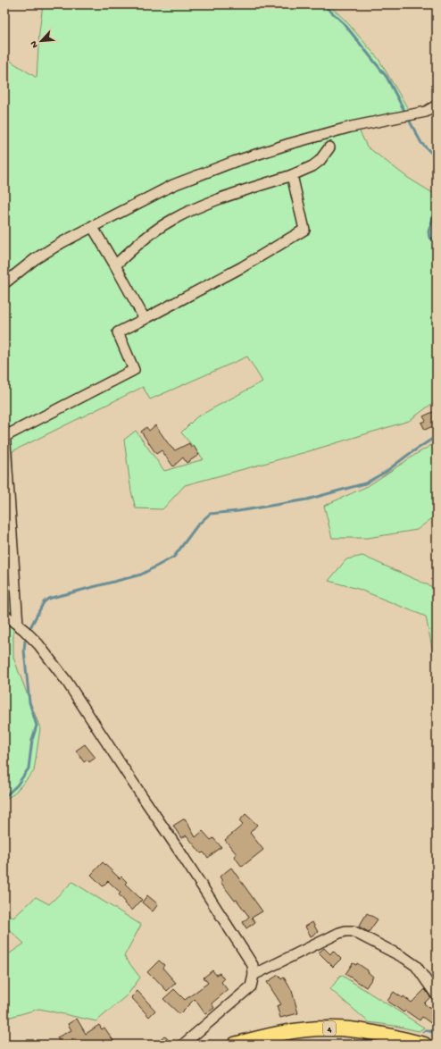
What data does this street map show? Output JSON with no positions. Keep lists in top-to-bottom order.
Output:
{
  "streets": {
    "highway": ["4"]
  },
  "north": "bottom left"
}
